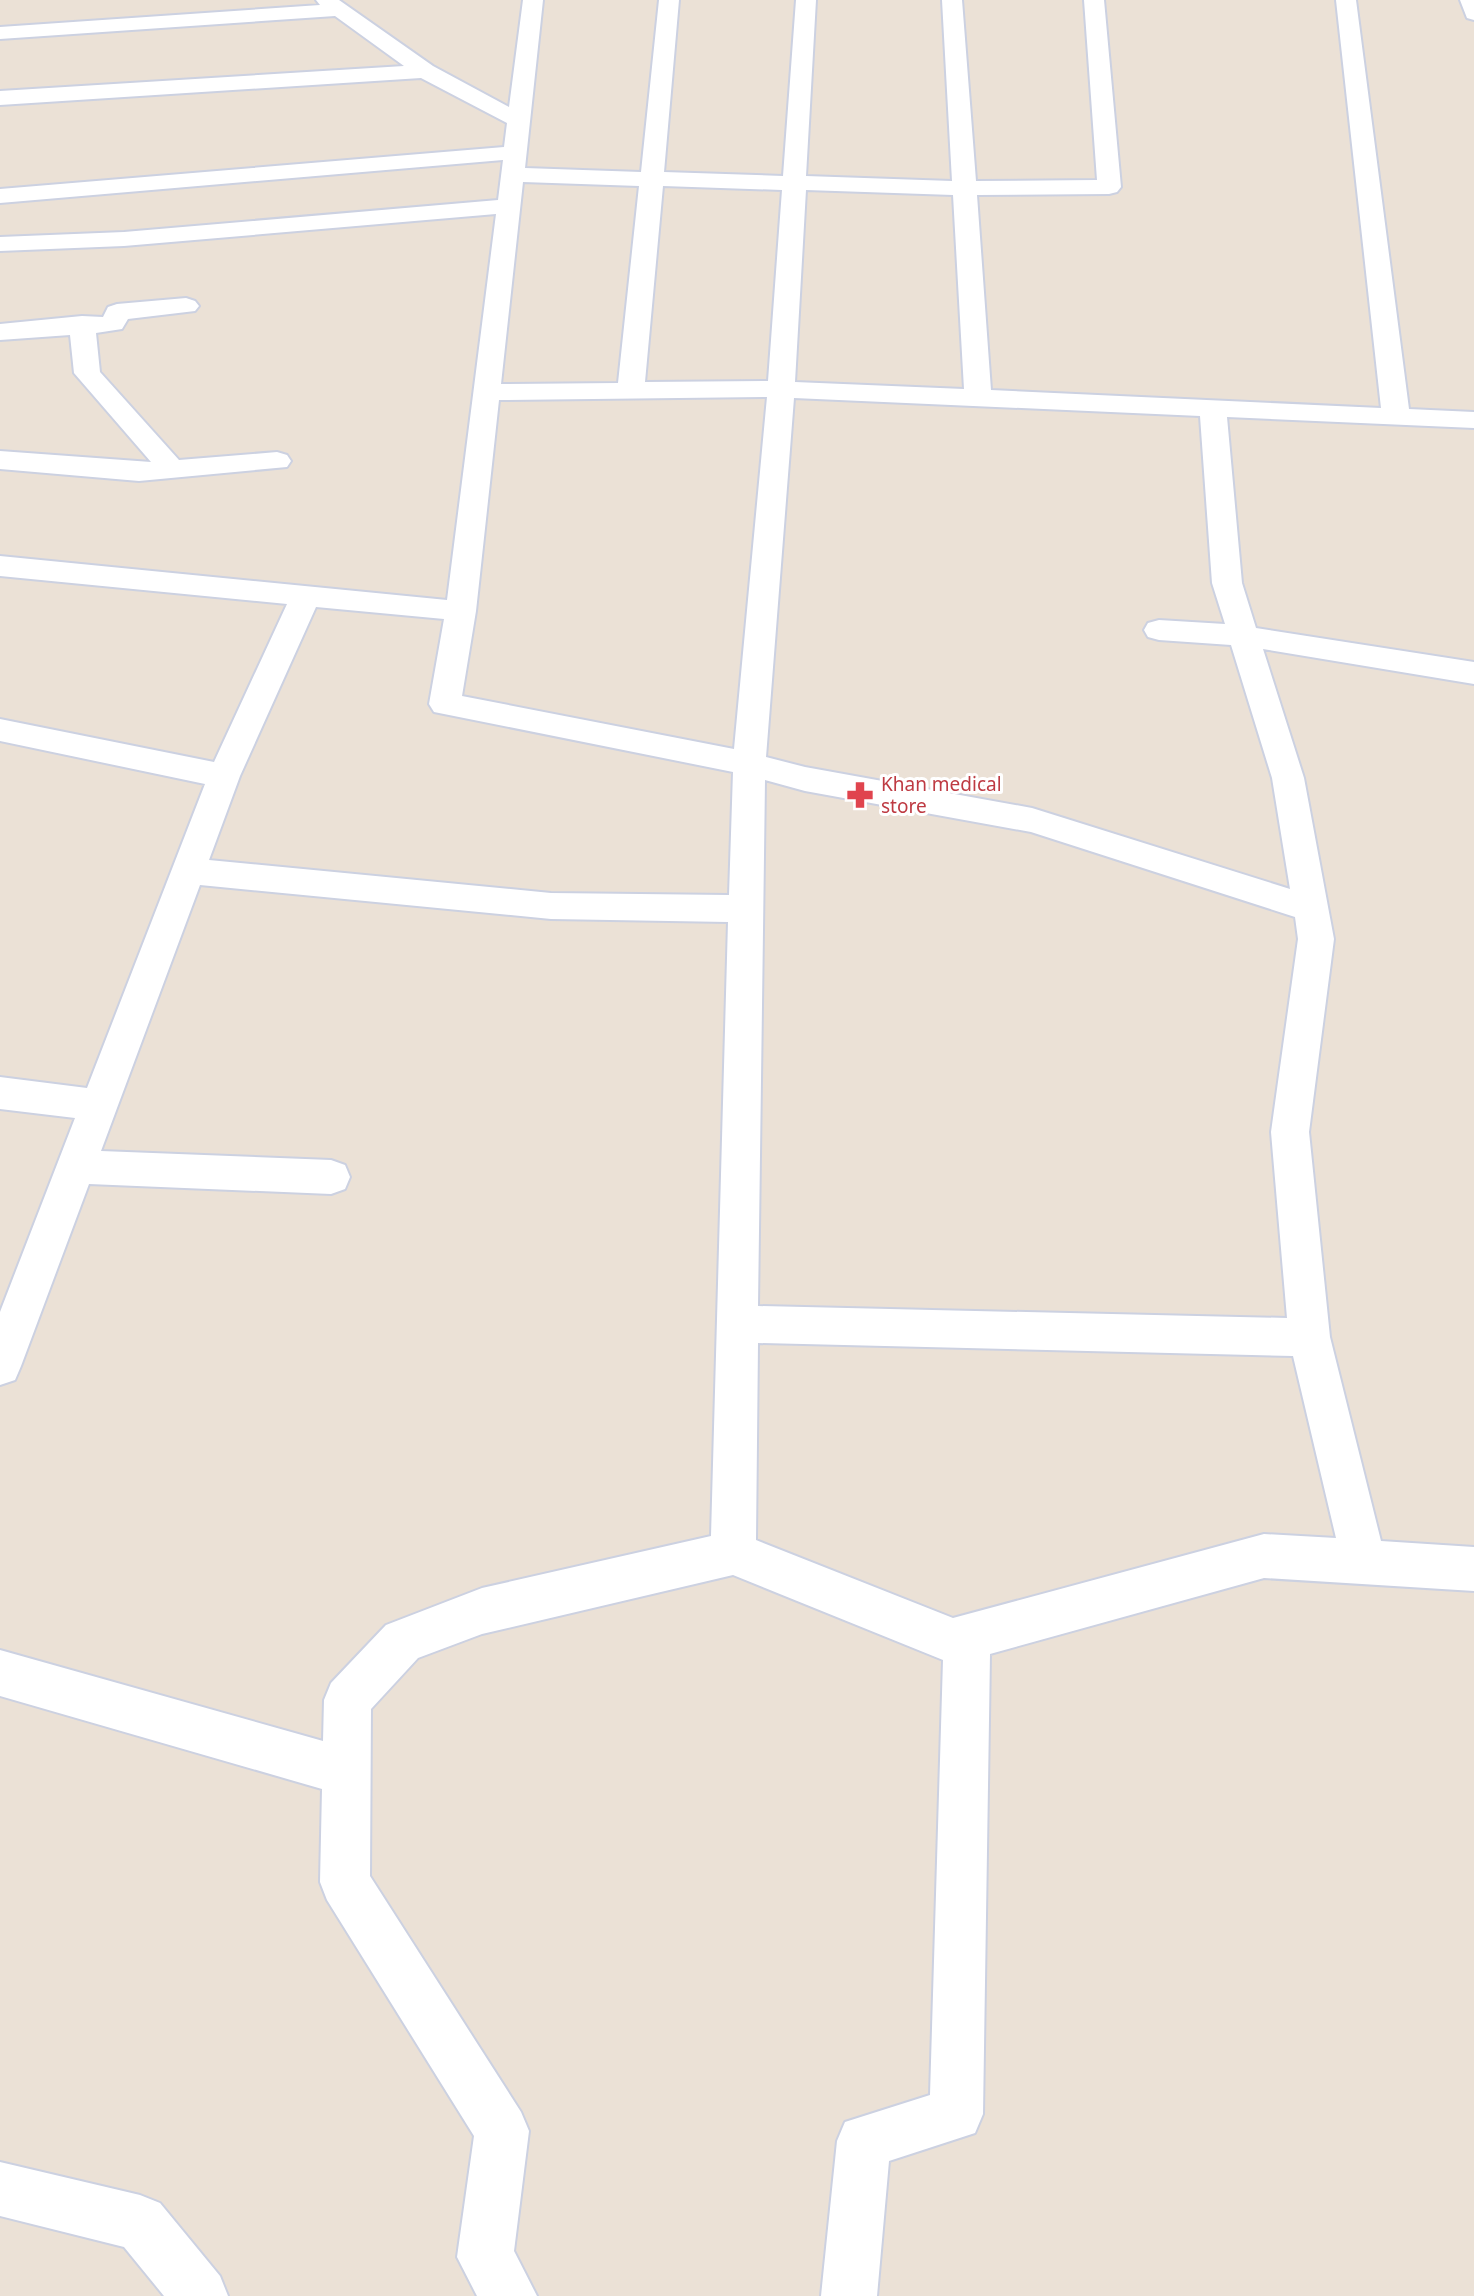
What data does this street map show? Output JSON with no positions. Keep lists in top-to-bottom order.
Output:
{
  "places": {
    "pharmacy": ["Khan medical store"]
  }
}
